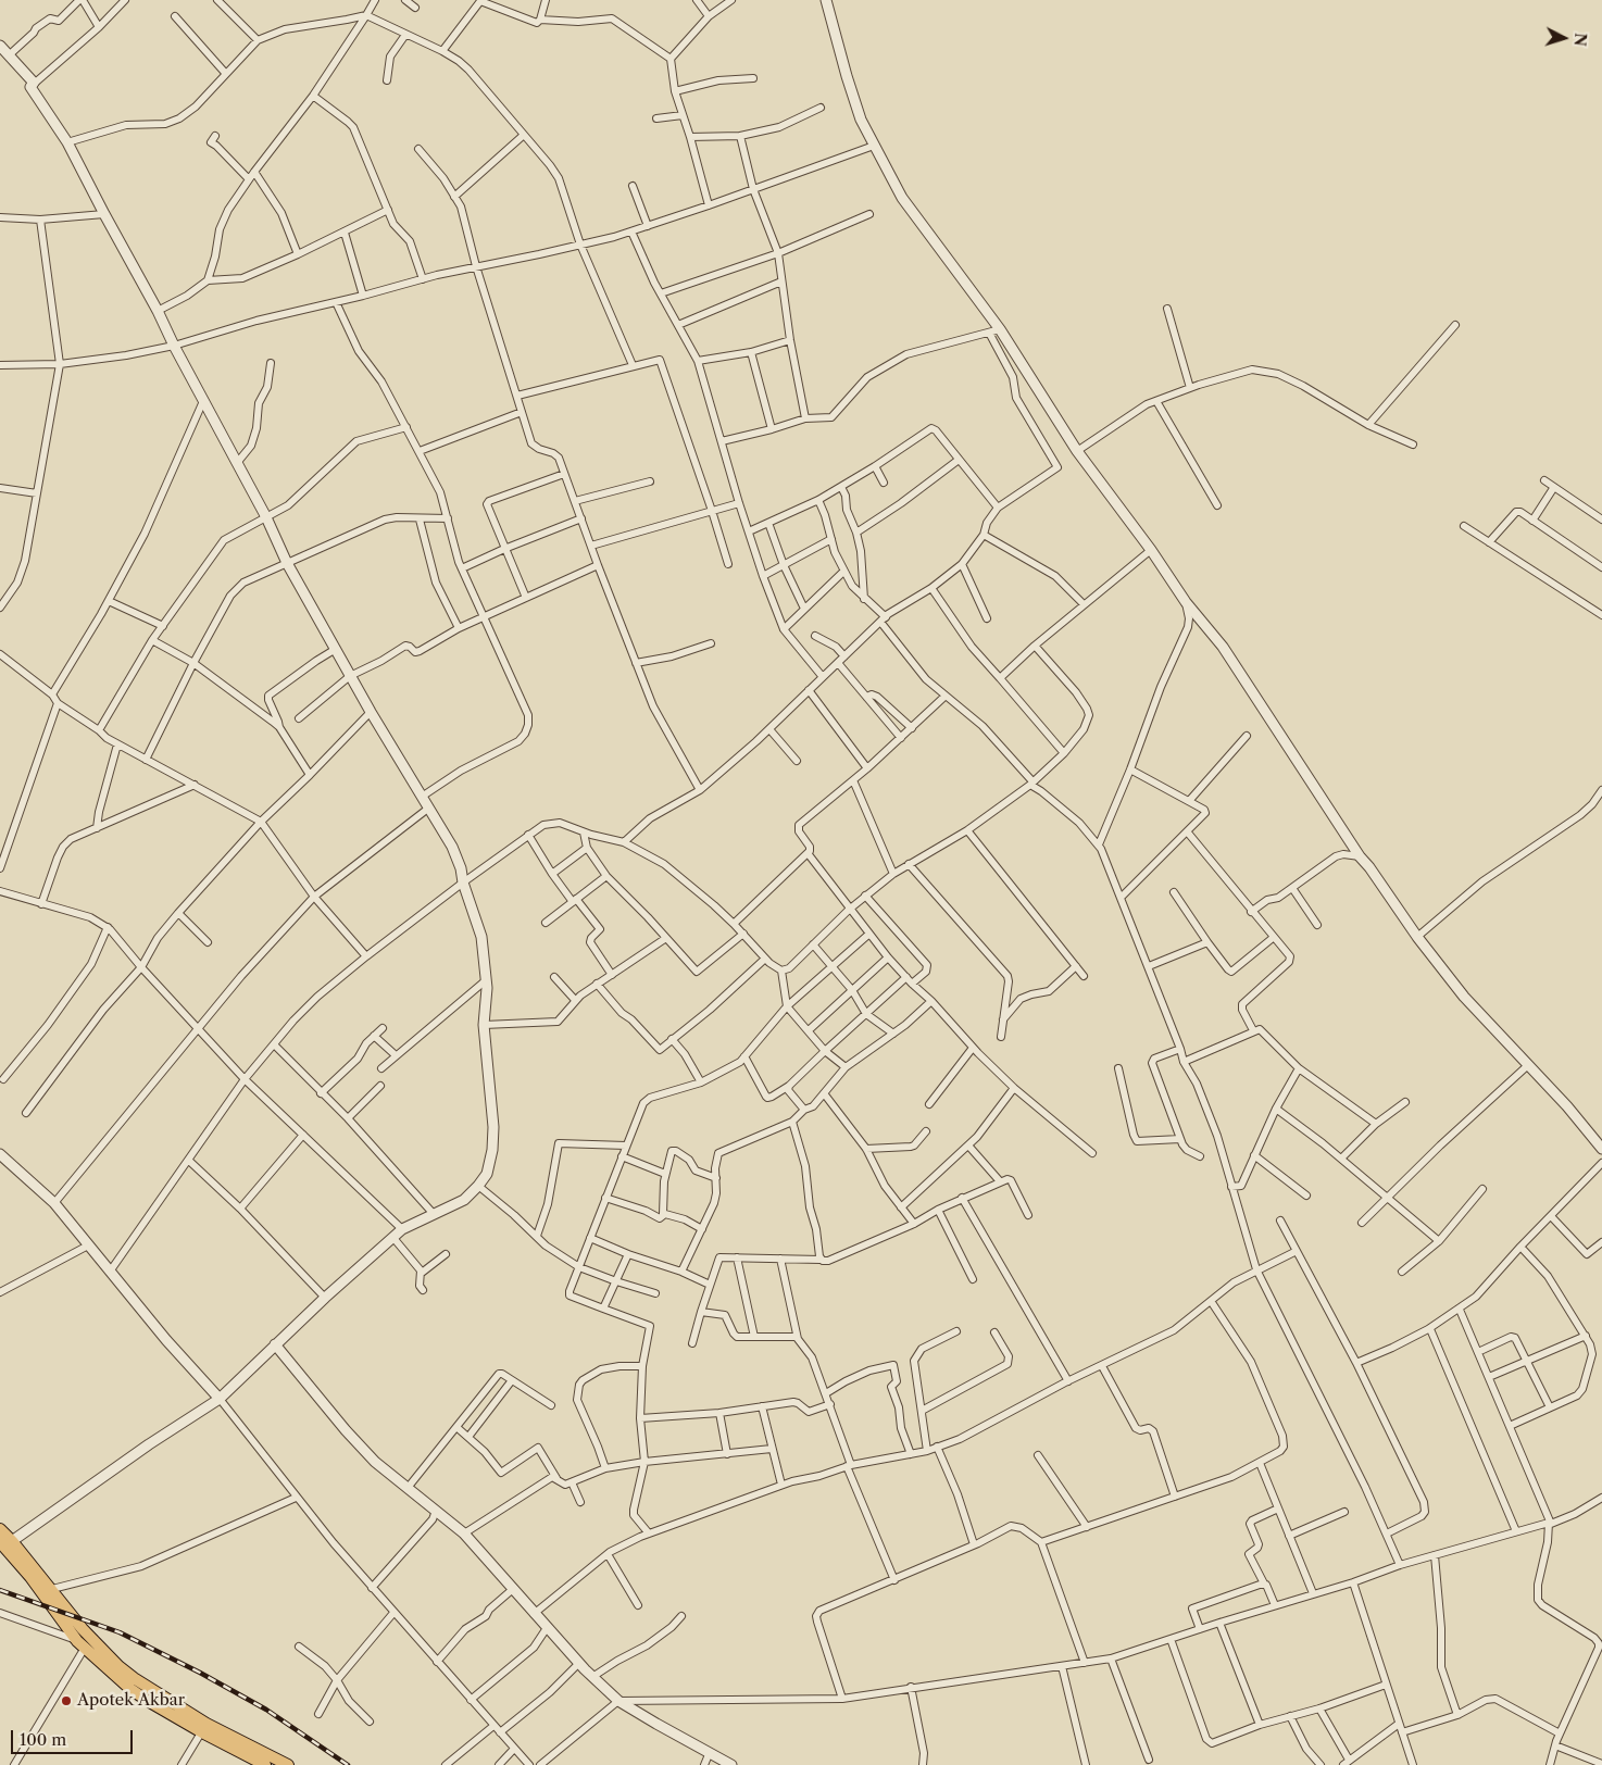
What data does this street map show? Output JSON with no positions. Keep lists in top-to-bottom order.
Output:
{
  "places": ["Apotek Akbar"],
  "scale_bar": "100 m",
  "north": "right"
}
